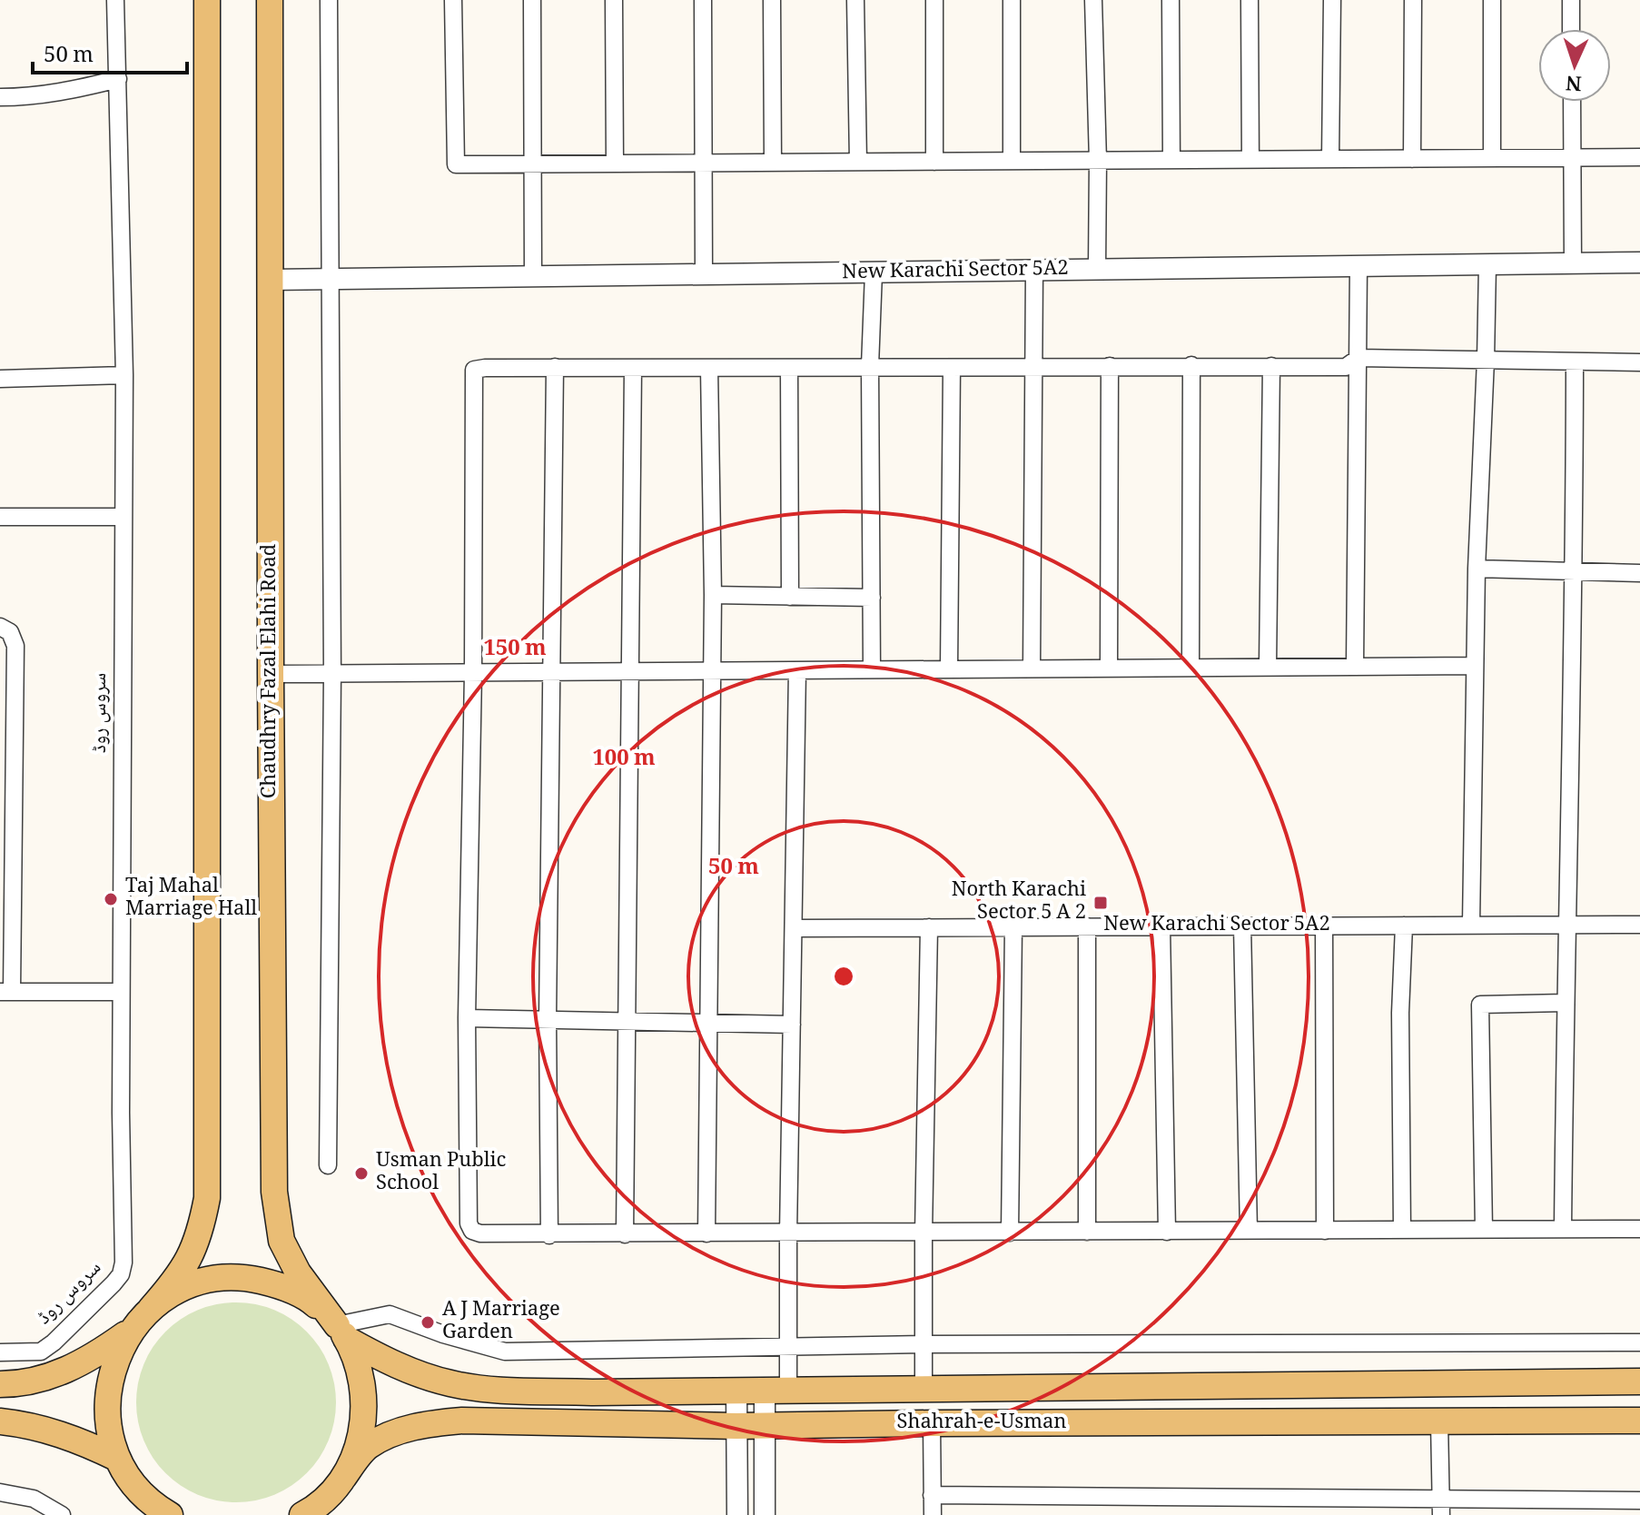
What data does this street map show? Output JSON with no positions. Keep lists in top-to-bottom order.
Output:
{
  "streets": {
    "main road": ["Chaudhry Fazal Elahi Road", "Shahrah-e-Usman"],
    "street": ["New Karachi Sector 5A2", "سروس روڈ"]
  },
  "crossings": [
    ["New Karachi Sector 5A2", "Chaudhry Fazal Elahi Road"],
    ["Chaudhry Fazal Elahi Road", "Shahrah-e-Usman"]
  ],
  "places": {
    "other": ["Taj Mahal Marriage Hall", "Usman Public School", "A J Marriage Garden"],
    "transit": ["North Karachi Sector 5 A 2"]
  },
  "scale_bar": "50 m",
  "north": "bottom",
  "rings": ["150 m", "100 m", "50 m"]
}
